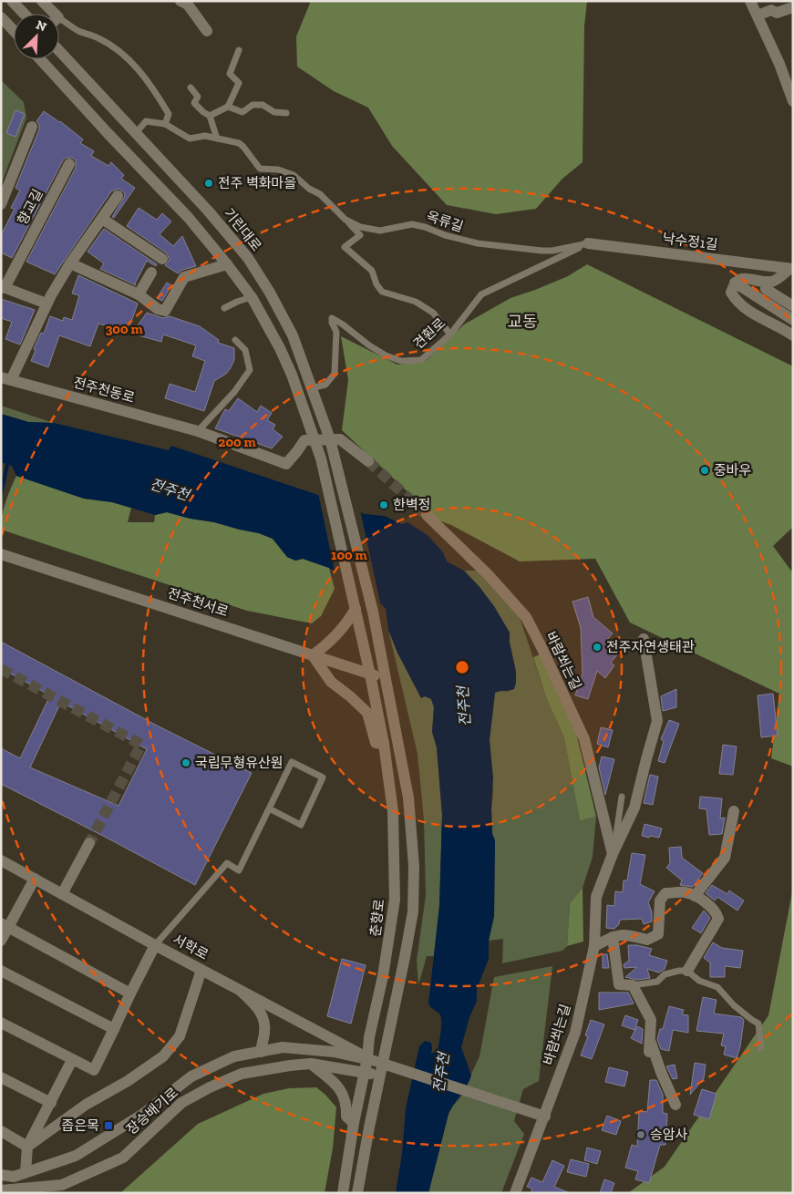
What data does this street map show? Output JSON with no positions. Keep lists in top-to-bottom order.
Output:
{
  "streets": {
    "street": [
      "향교길",
      "기린대로",
      "낙수정1길",
      "전주천동로",
      "전주천서로",
      "바람쐬는길",
      "춘향로",
      "서학로",
      "장승배기로"
    ],
    "lane": ["옥류길", "견훤로"]
  },
  "crossings": [
    ["옥류길", "낙수정1길"],
    ["옥류길", "견훤로"],
    ["기린대로", "견훤로"],
    ["기린대로", "전주천서로"],
    ["낙수정1길", "견훤로"],
    ["전주천동로", "춘향로"],
    ["전주천서로", "춘향로"],
    ["춘향로", "서학로"],
    ["춘향로", "장승배기로"]
  ],
  "districts": ["교동"],
  "water": ["전주천"],
  "places": {
    "other": [
      "전주 벽화마을",
      "중바우",
      "한벽정",
      "전주자연생태관",
      "국립무형유산원",
      "승암사"
    ],
    "transit": ["좁은목"]
  },
  "north": "top right",
  "rings": ["300 m", "200 m", "100 m"]
}
